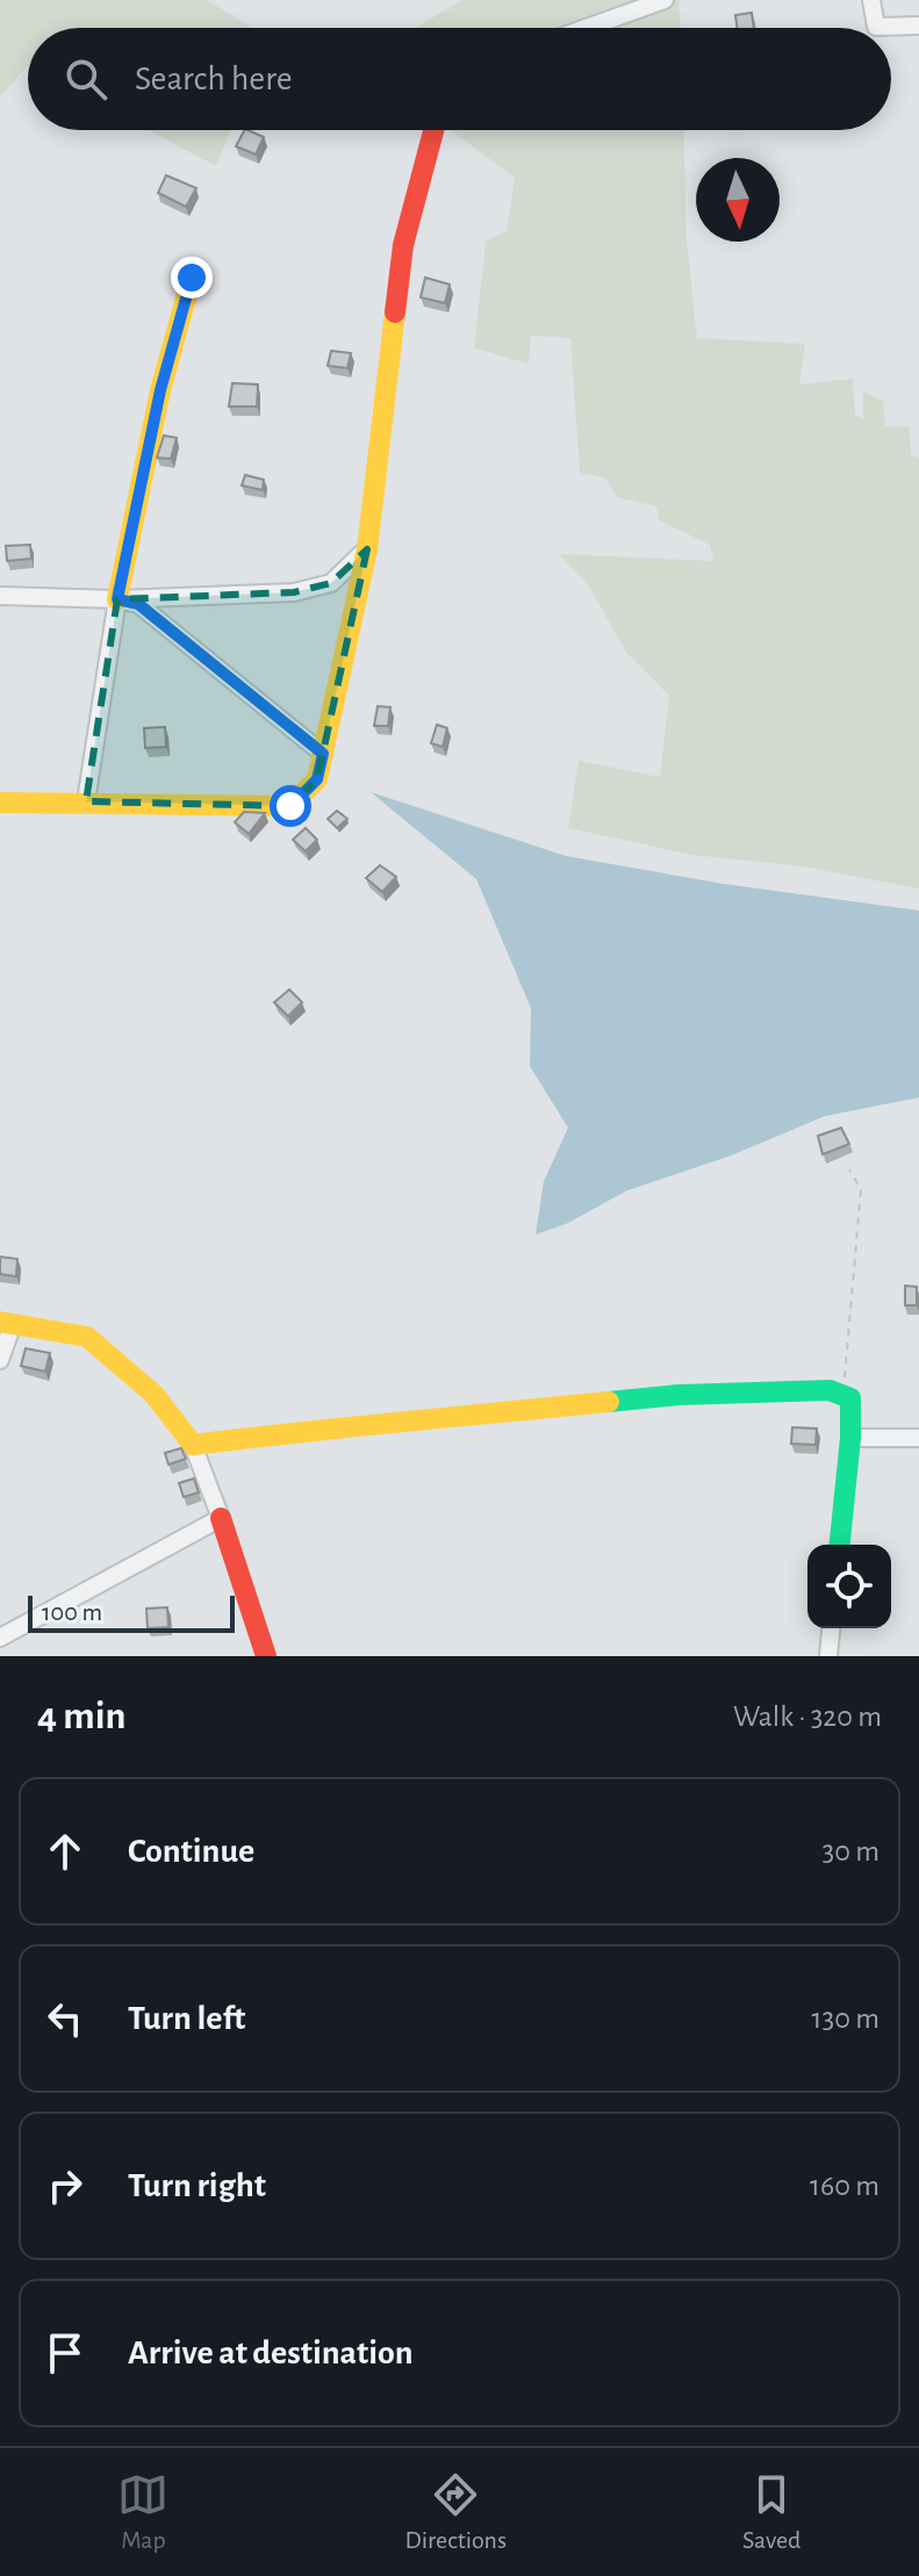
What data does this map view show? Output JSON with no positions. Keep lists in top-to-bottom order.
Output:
{
  "scale_bar": "100 m",
  "north": "bottom",
  "page": {
    "search": "Search here",
    "scale": "100 m",
    "heading": ["4 min", "Walk · 320 m"],
    "list": [
      ["Continue", "30 m"],
      ["Turn left", "130 m"],
      ["Turn right", "160 m"],
      "Arrive at destination"
    ],
    "nav": ["Map", "Directions", "Saved"]
  }
}
